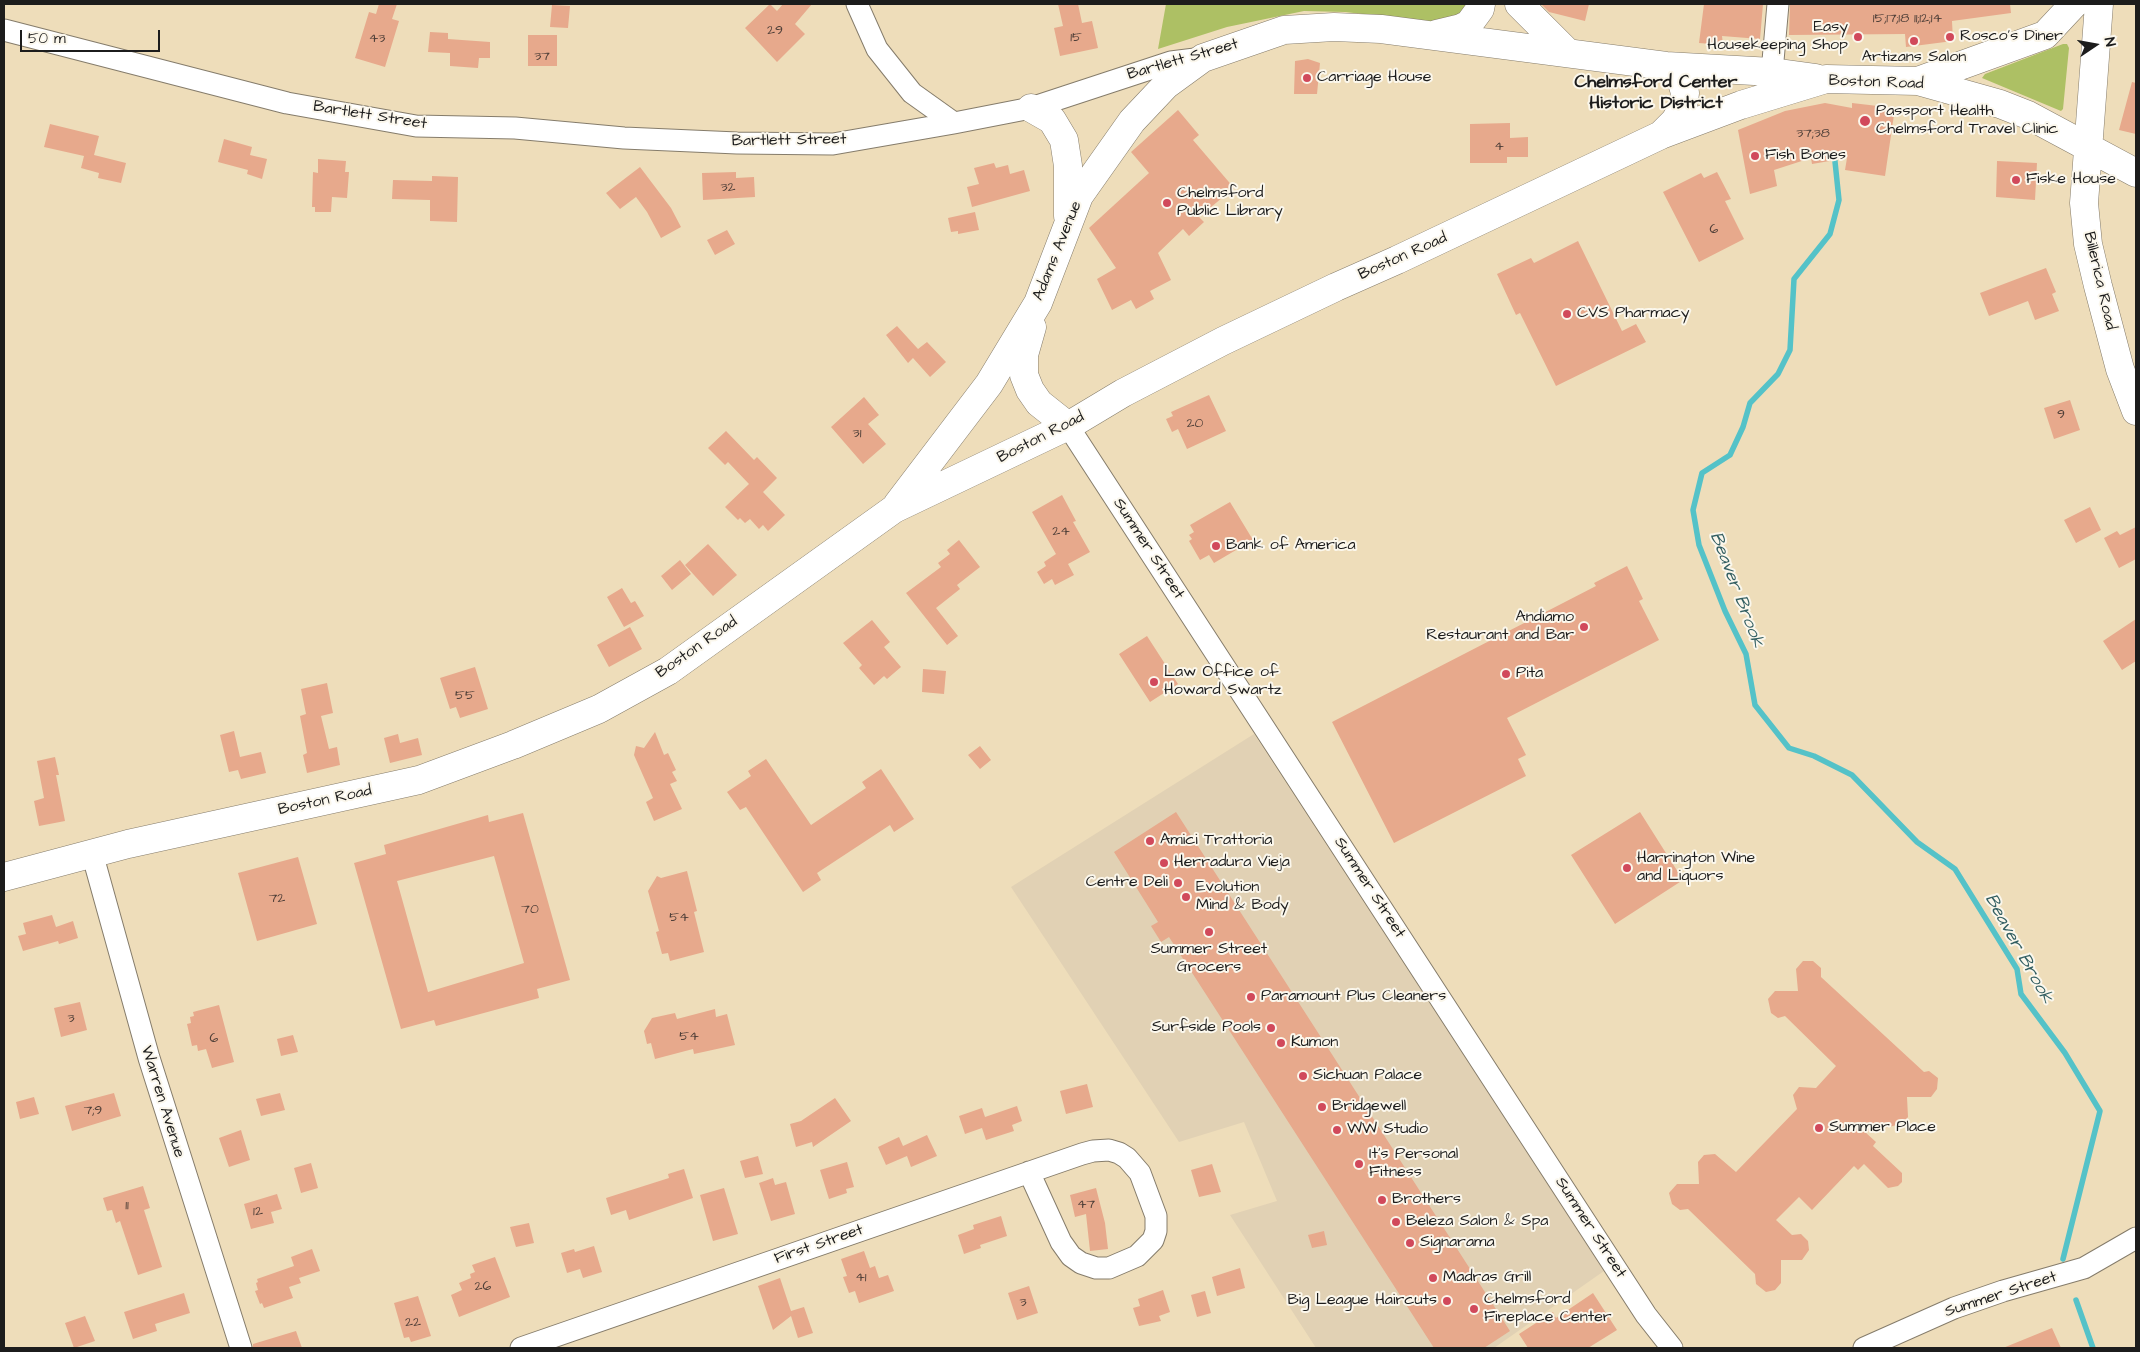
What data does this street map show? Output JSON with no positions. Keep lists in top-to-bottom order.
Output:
{
  "streets": {
    "main road": [
      "Bartlett Street",
      "Boston Road",
      "Adams Avenue",
      "Billerica Road"
    ],
    "street": ["Summer Street", "Warren Avenue", "First Street"]
  },
  "crossings": [
    ["Bartlett Street", "Boston Road"],
    ["Bartlett Street", "Adams Avenue"],
    ["Boston Road", "Adams Avenue"],
    ["Boston Road", "Billerica Road"],
    ["Boston Road", "Summer Street"],
    ["Boston Road", "Warren Avenue"]
  ],
  "districts": ["Chelmsford Center Historic District"],
  "water": ["Beaver Brook"],
  "places": [
    "Easy Housekeeping Shop",
    "Rosco's Diner",
    "Artizans Salon",
    "Carriage House",
    "Passport Health Chelmsford Travel Clinic",
    "Fish Bones",
    "Fiske House",
    "Chelmsford Public Library",
    "CVS Pharmacy",
    "Bank of America",
    "Andiamo Restaurant and Bar",
    "Pita",
    "Law Office of Howard Swartz",
    "Amici Trattoria",
    "Herradura Vieja",
    "Harrington Wine and Liquors",
    "Centre Deli",
    "Evolution Mind & Body",
    "Summer Street Grocers",
    "Paramount Plus Cleaners",
    "Surfside Pools",
    "Kumon",
    "Sichuan Palace",
    "Bridgewell",
    "Summer Place",
    "WW Studio",
    "It's Personal Fitness",
    "Brothers",
    "Beleza Salon & Spa",
    "Signarama",
    "Madras Grill",
    "Big League Haircuts",
    "Chelmsford Fireplace Center"
  ],
  "house_numbers": [
    "15;17;18",
    "11;12;14",
    "29",
    "15",
    "43",
    "37",
    "37;38",
    "4",
    "32",
    "6",
    "9",
    "20",
    "31",
    "24",
    "55",
    "72",
    "70",
    "54",
    "3",
    "54",
    "6",
    "7;9",
    "47",
    "11",
    "12",
    "41",
    "26",
    "3",
    "22"
  ],
  "scale_bar": "50 m",
  "north": "right"
}
